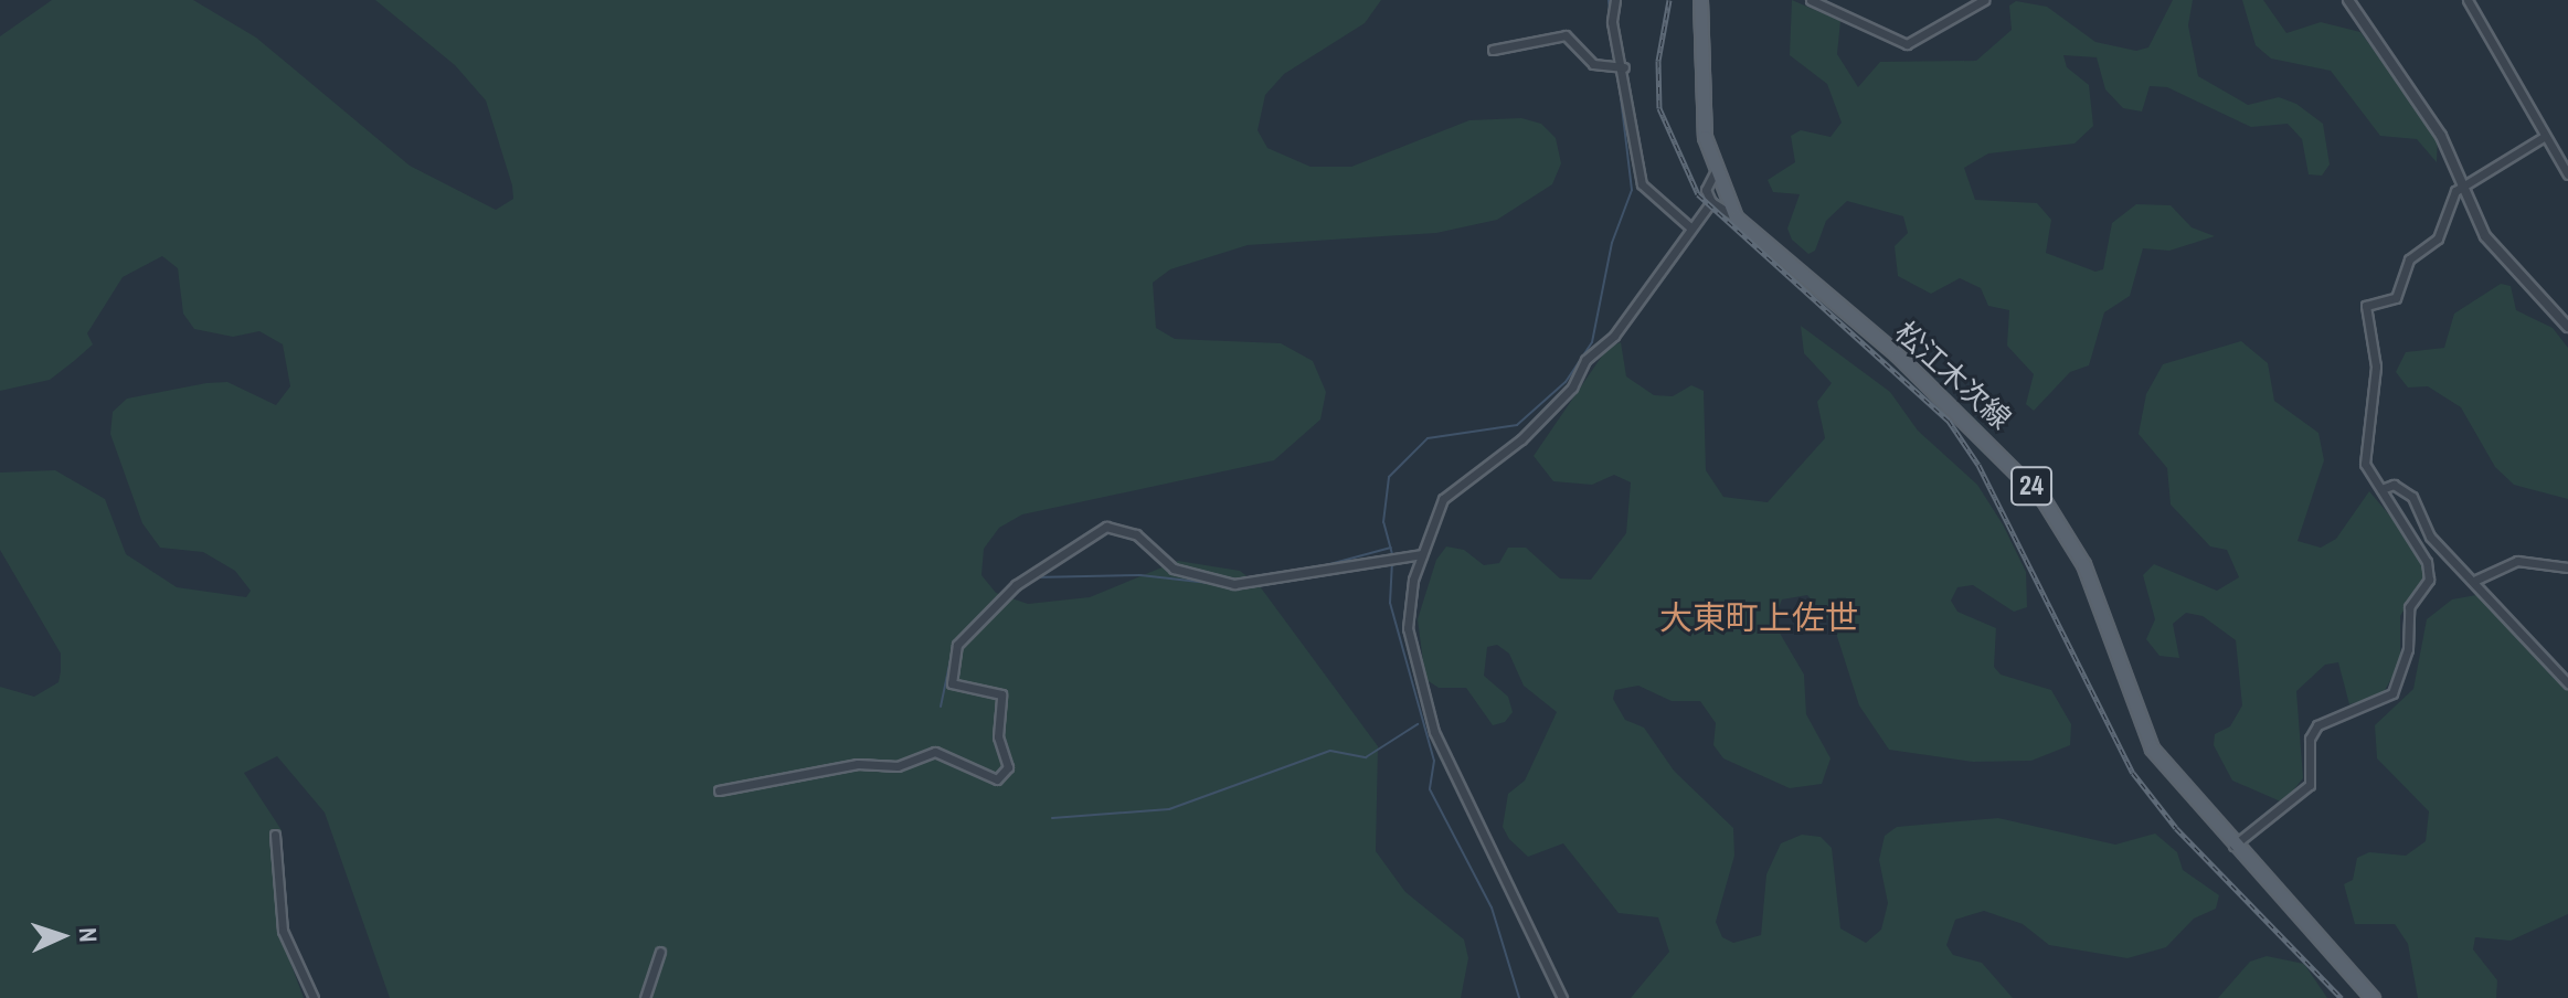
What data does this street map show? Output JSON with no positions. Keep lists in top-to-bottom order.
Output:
{
  "streets": {
    "main road": ["松江木次線", "24"]
  },
  "districts": ["大東町上佐世"],
  "north": "right"
}
